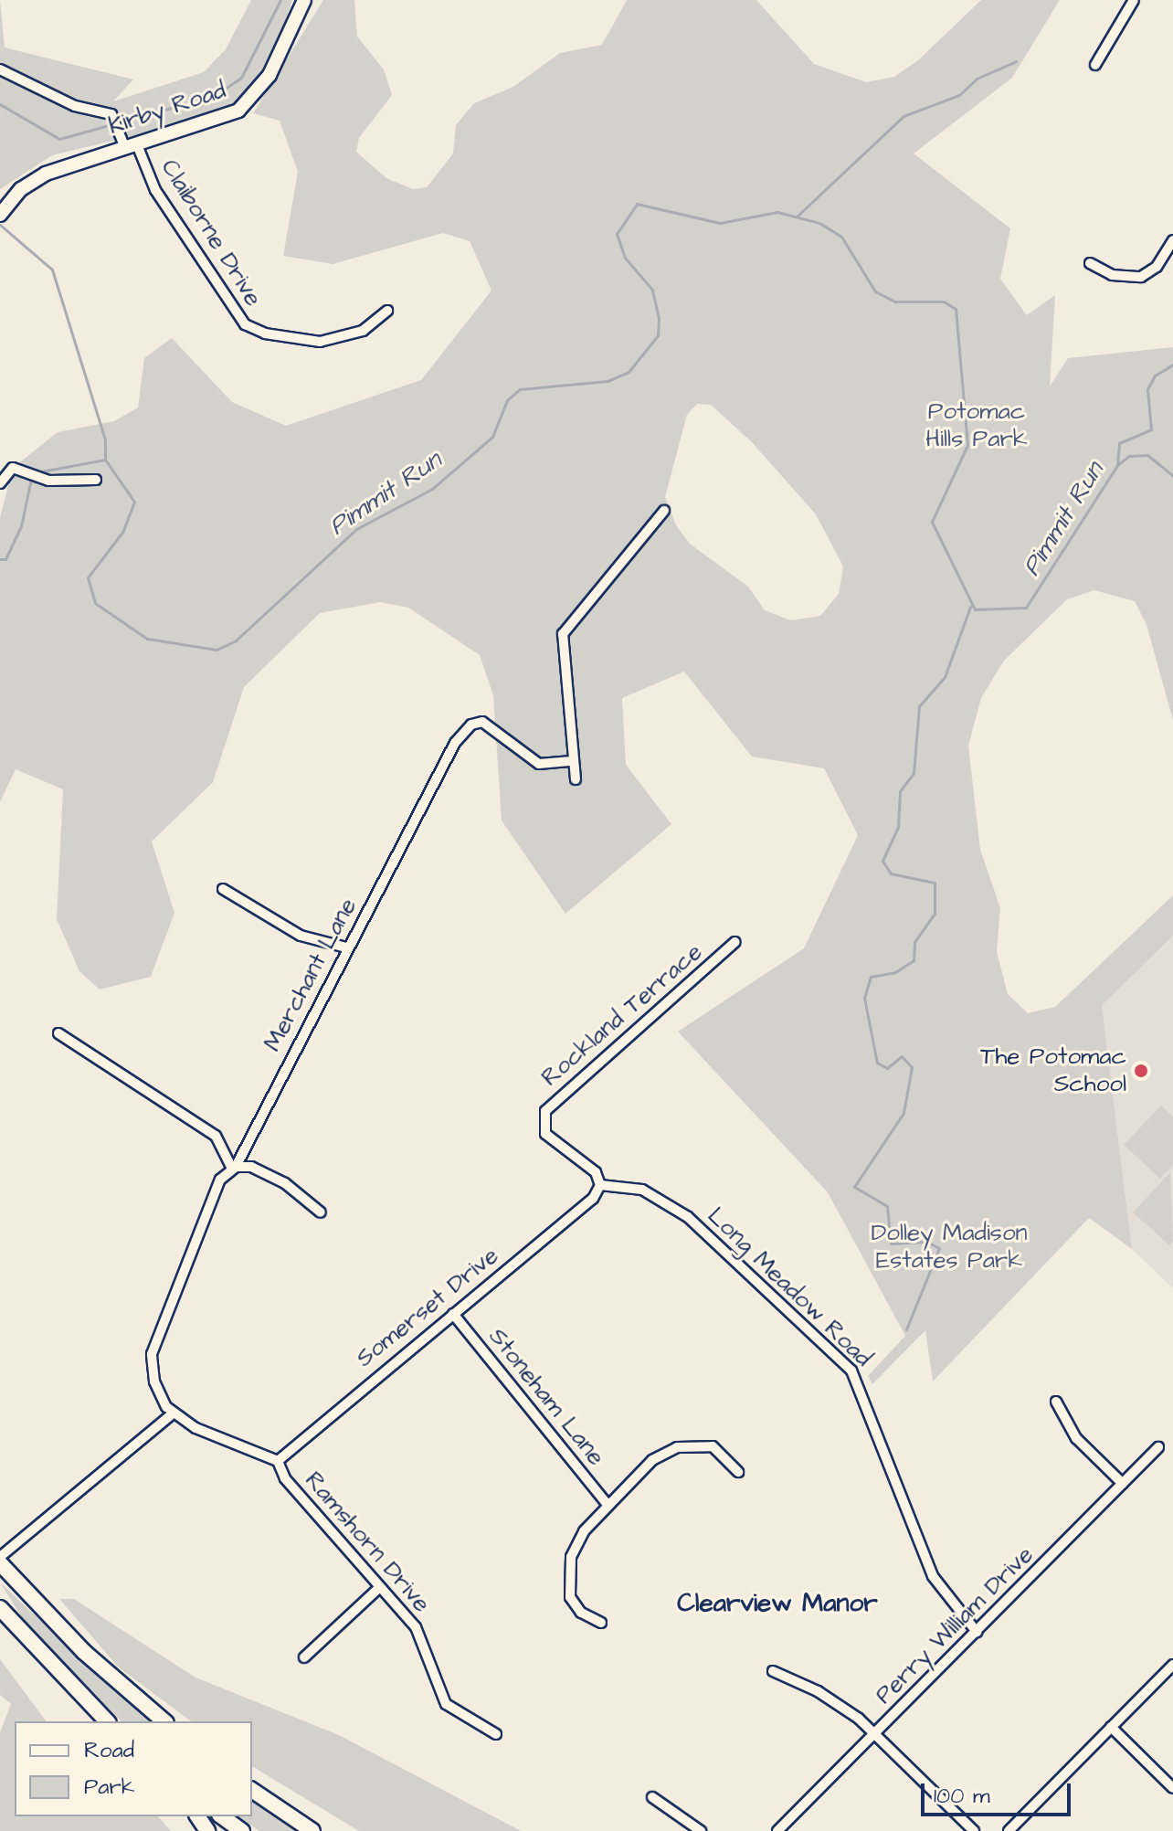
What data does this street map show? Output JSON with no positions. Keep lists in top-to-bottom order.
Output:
{
  "streets": {
    "main road": ["Kirby Road"],
    "street": [
      "Claiborne Drive",
      "Merchant Lane",
      "Rockland Terrace",
      "Long Meadow Road",
      "Somerset Drive",
      "Stoneham Lane",
      "Ramshorn Drive",
      "Perry William Drive"
    ]
  },
  "crossings": [
    ["Kirby Road", "Claiborne Drive"],
    ["Merchant Lane", "Ramshorn Drive"],
    ["Rockland Terrace", "Long Meadow Road"],
    ["Rockland Terrace", "Somerset Drive"],
    ["Long Meadow Road", "Somerset Drive"],
    ["Long Meadow Road", "Perry William Drive"],
    ["Somerset Drive", "Stoneham Lane"],
    ["Somerset Drive", "Ramshorn Drive"]
  ],
  "districts": ["Clearview Manor"],
  "water": ["Pimmit Run"],
  "parks": ["Potomac Hills Park", "Dolley Madison Estates Park"],
  "places": ["The Potomac School"],
  "legend": ["Road", "Park"],
  "scale_bar": "100 m"
}
